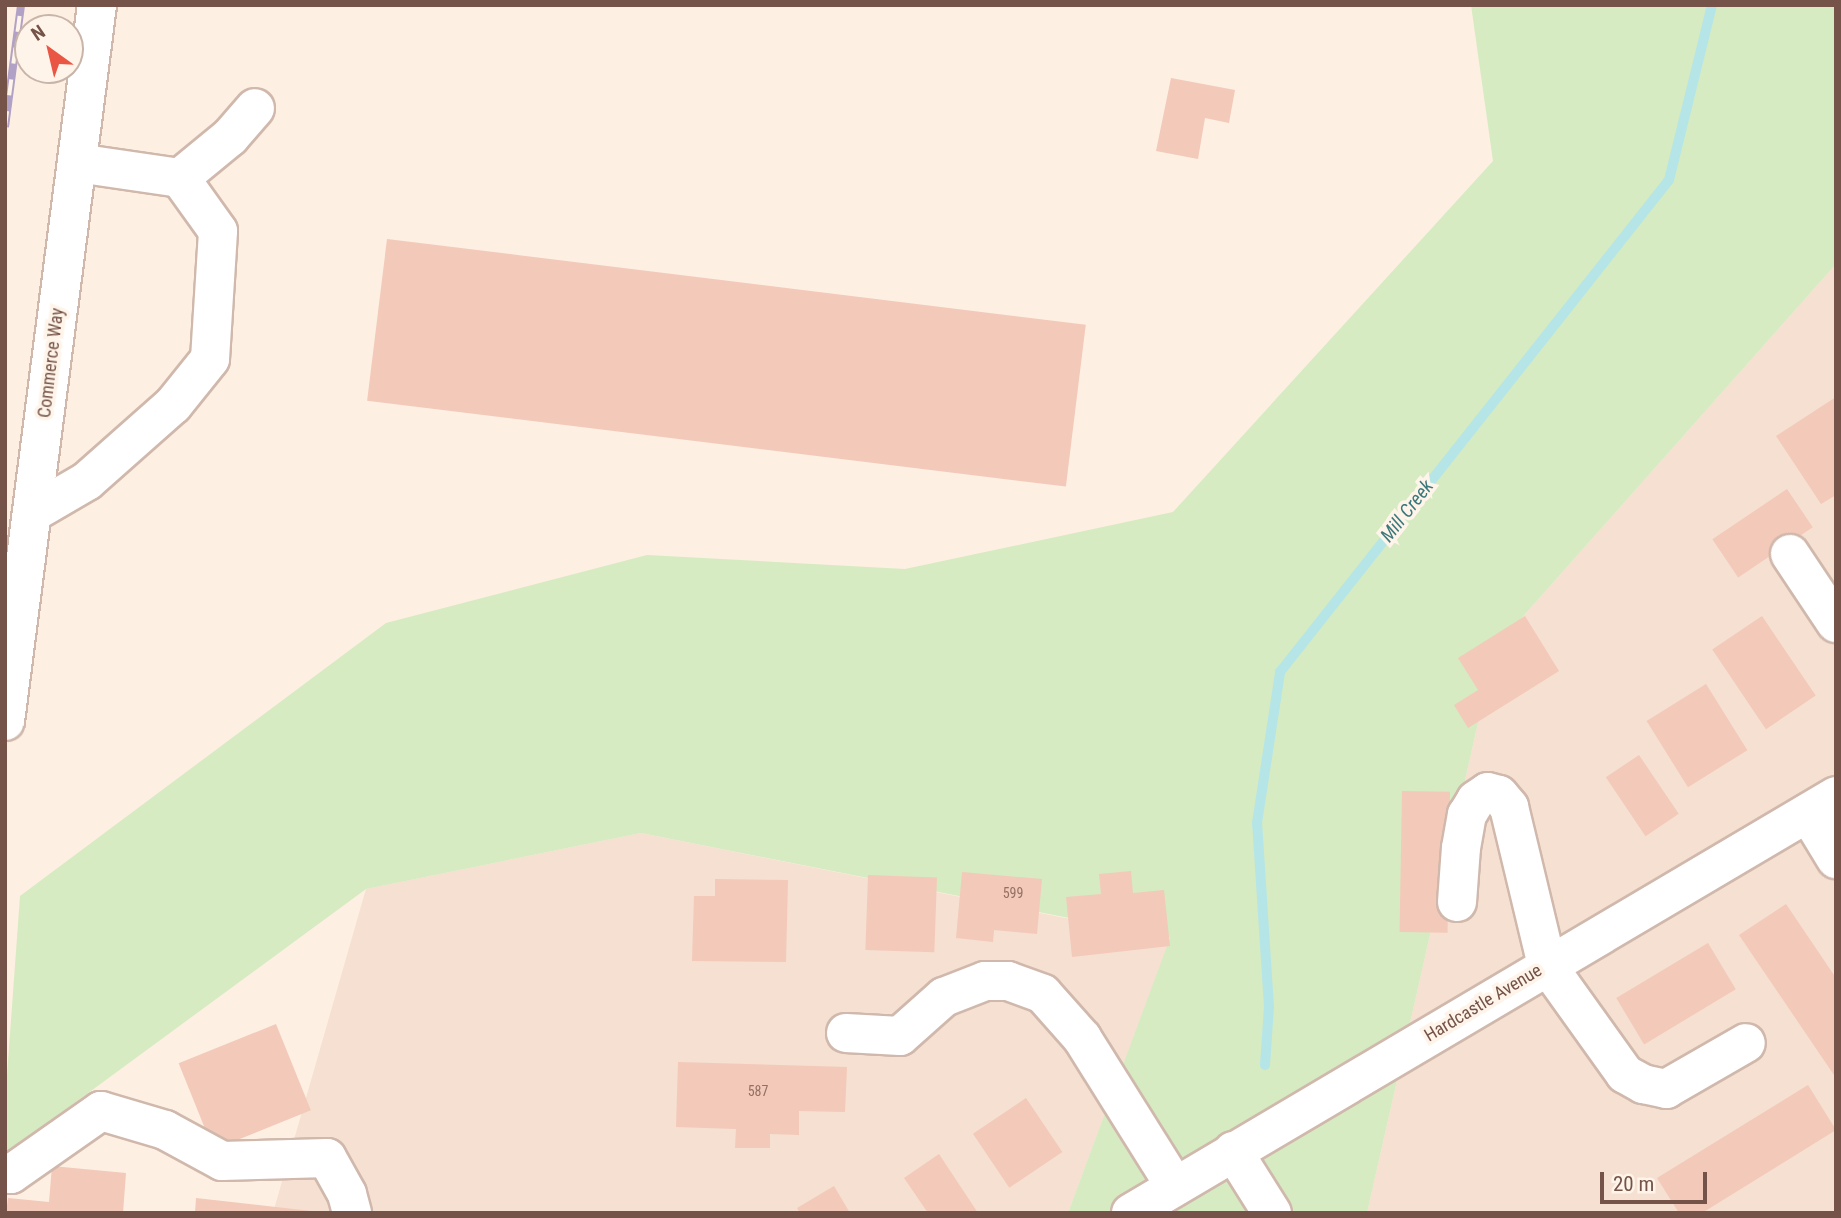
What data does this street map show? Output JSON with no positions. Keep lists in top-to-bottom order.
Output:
{
  "streets": {
    "street": ["Commerce Way", "Hardcastle Avenue"]
  },
  "water": ["Mill Creek"],
  "house_numbers": ["599", "587"],
  "scale_bar": "20 m",
  "north": "top left"
}
